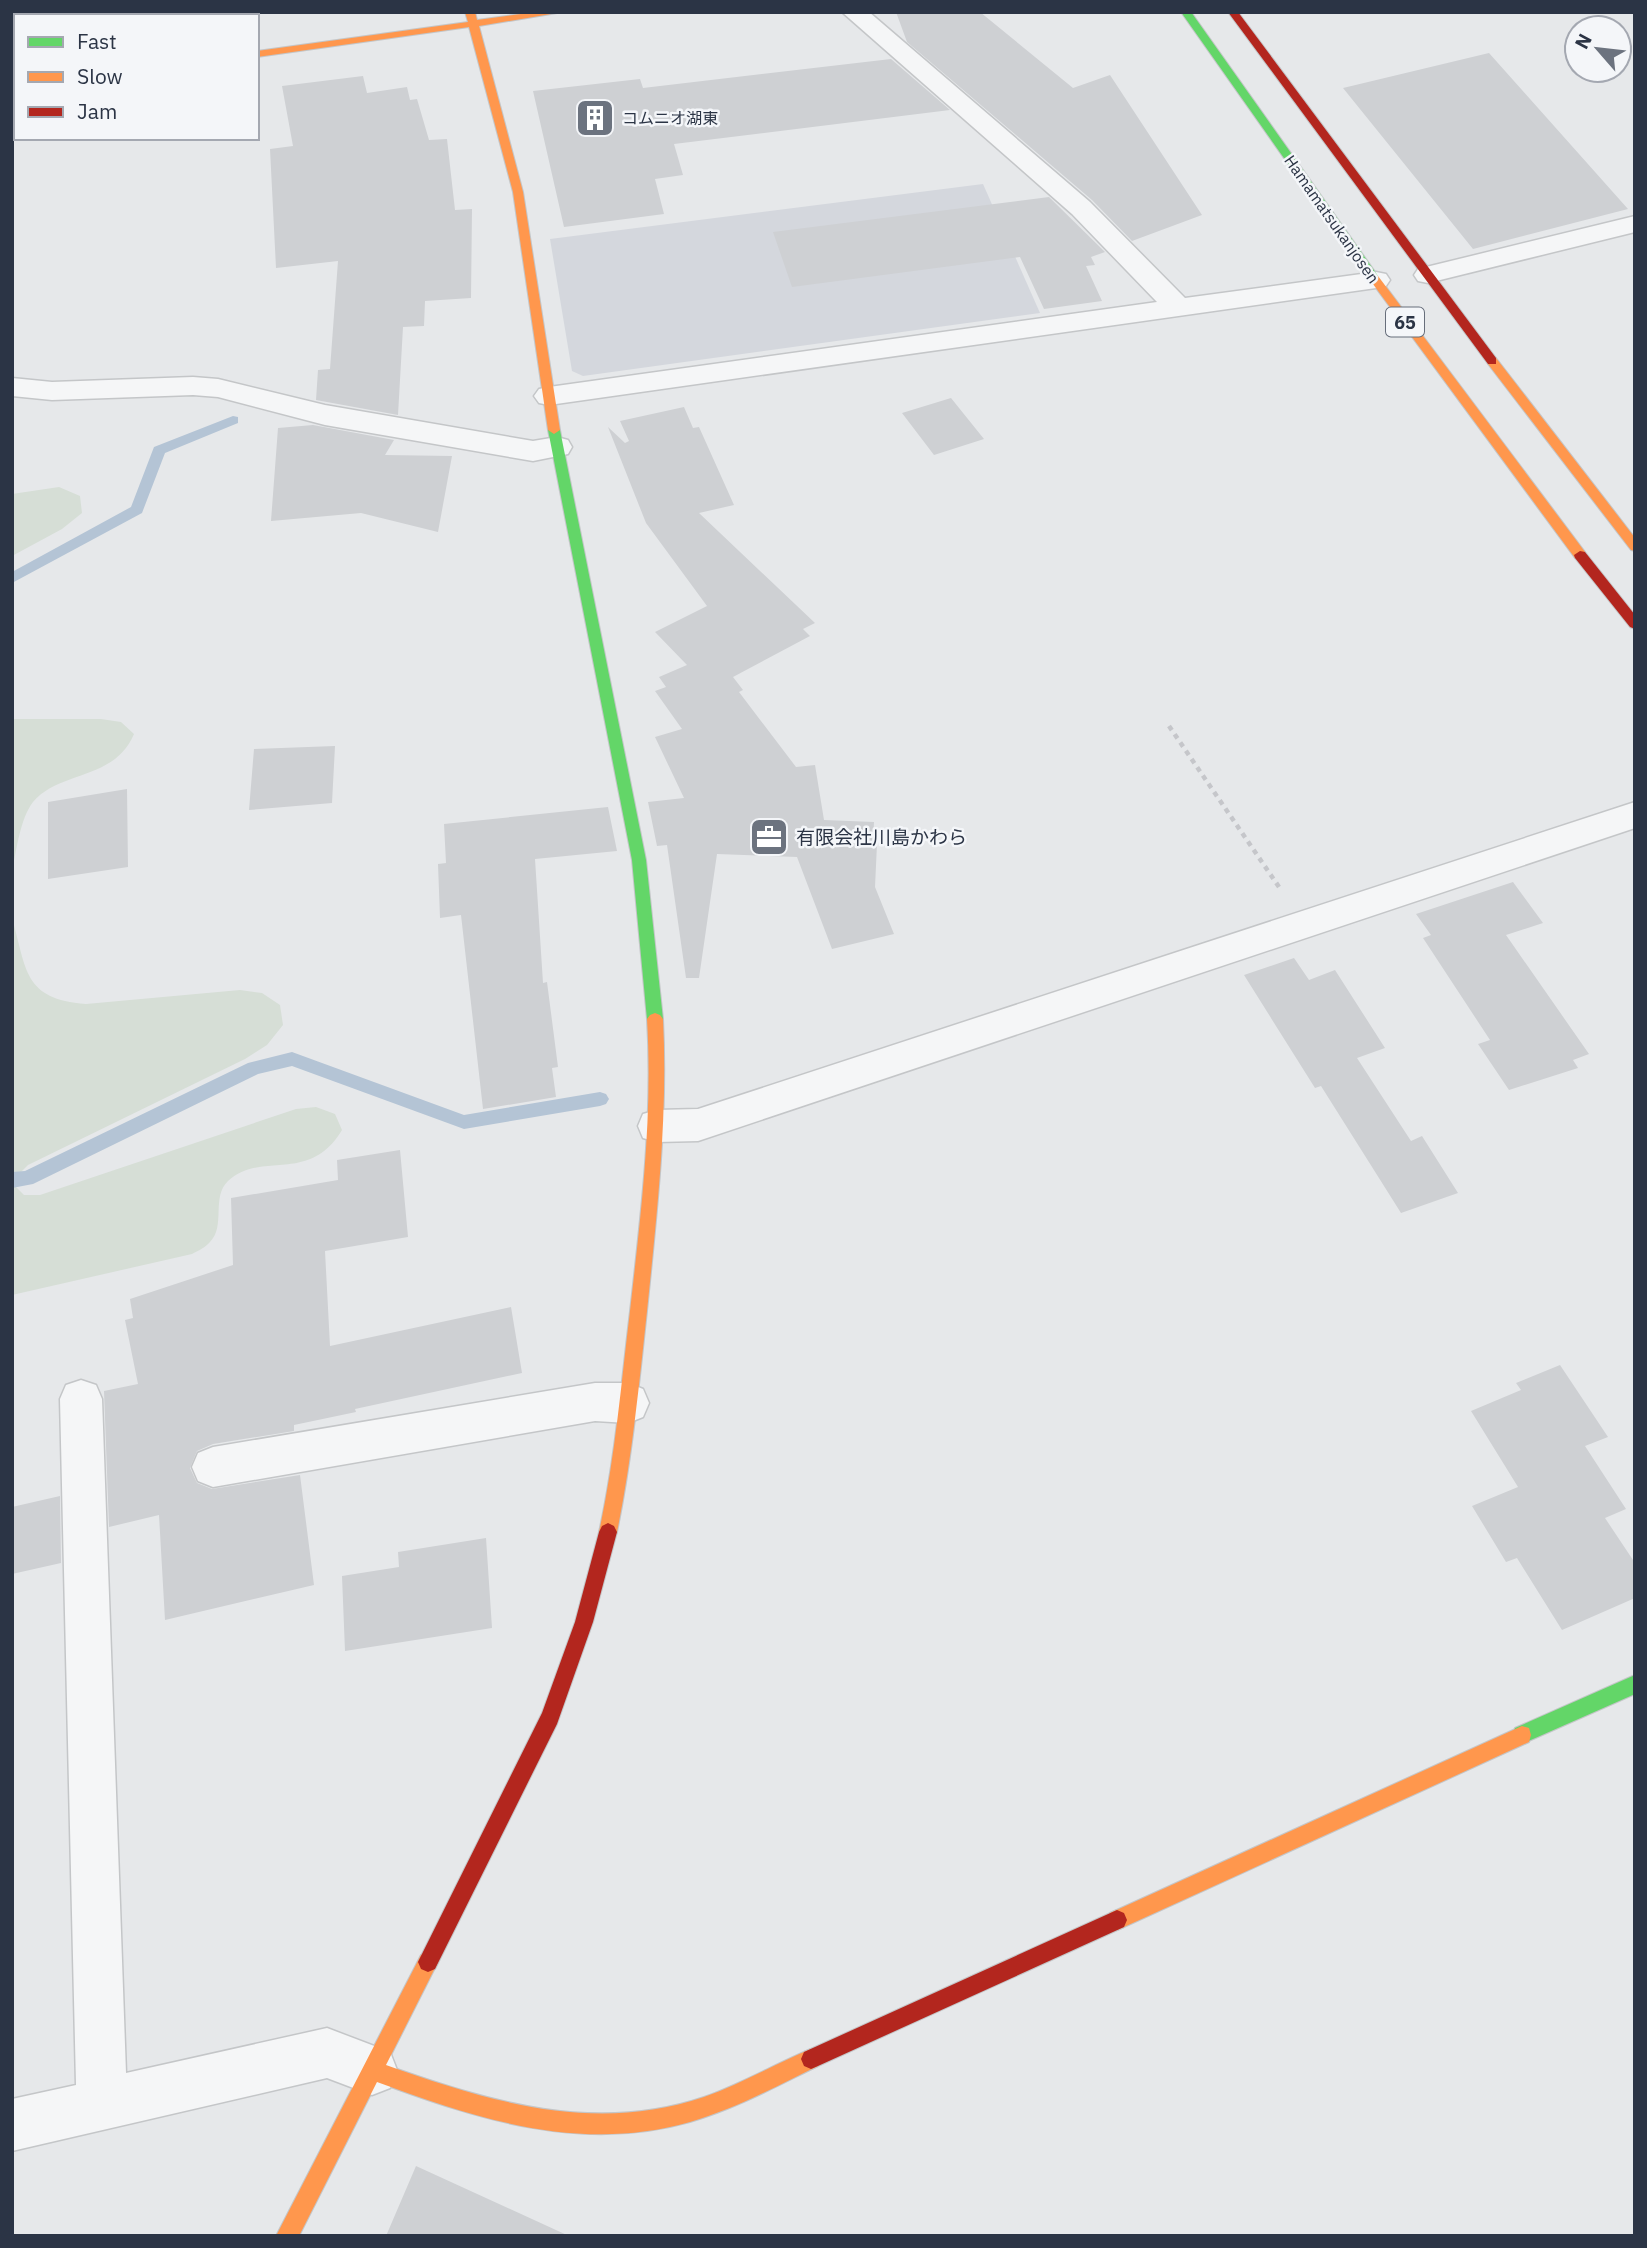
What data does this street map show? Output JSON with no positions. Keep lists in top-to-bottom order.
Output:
{
  "streets": {
    "street": ["Hamamatsukanjosen", "65"]
  },
  "places": {
    "building": ["コムニオ湖東"],
    "office": ["有限会社川島かわら"]
  },
  "legend": ["Fast", "Slow", "Jam"],
  "north": "top left"
}
